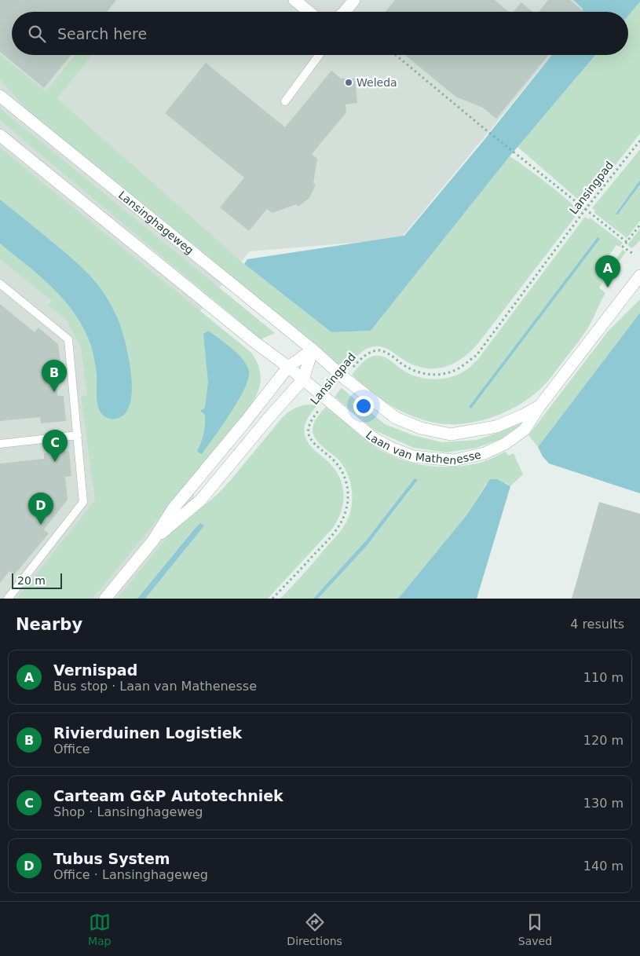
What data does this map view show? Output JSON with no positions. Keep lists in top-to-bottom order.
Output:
{
  "streets": {
    "street": ["Lansinghageweg", "Laan van Mathenesse"],
    "path": ["Lansingpad"]
  },
  "crossings": [
    ["Lansingpad", "Laan van Mathenesse"],
    ["Lansinghageweg", "Laan van Mathenesse"]
  ],
  "places": ["Weleda"],
  "scale_bar": "20 m",
  "page": {
    "search": "Search here",
    "pins": [
      "A",
      "B",
      "C",
      "D"
    ],
    "scale": "20 m",
    "heading": ["Nearby", "4 results"],
    "list": [
      {
        "mark": "A",
        "name": "Vernispad",
        "note": "Bus stop · Laan van Mathenesse",
        "value": "110 m"
      },
      {
        "mark": "B",
        "name": "Rivierduinen Logistiek",
        "note": "Office",
        "value": "120 m"
      },
      {
        "mark": "C",
        "name": "Carteam G&P Autotechniek",
        "note": "Shop · Lansinghageweg",
        "value": "130 m"
      },
      {
        "mark": "D",
        "name": "Tubus System",
        "note": "Office · Lansinghageweg",
        "value": "140 m"
      }
    ],
    "nav": ["Map", "Directions", "Saved"]
  }
}
